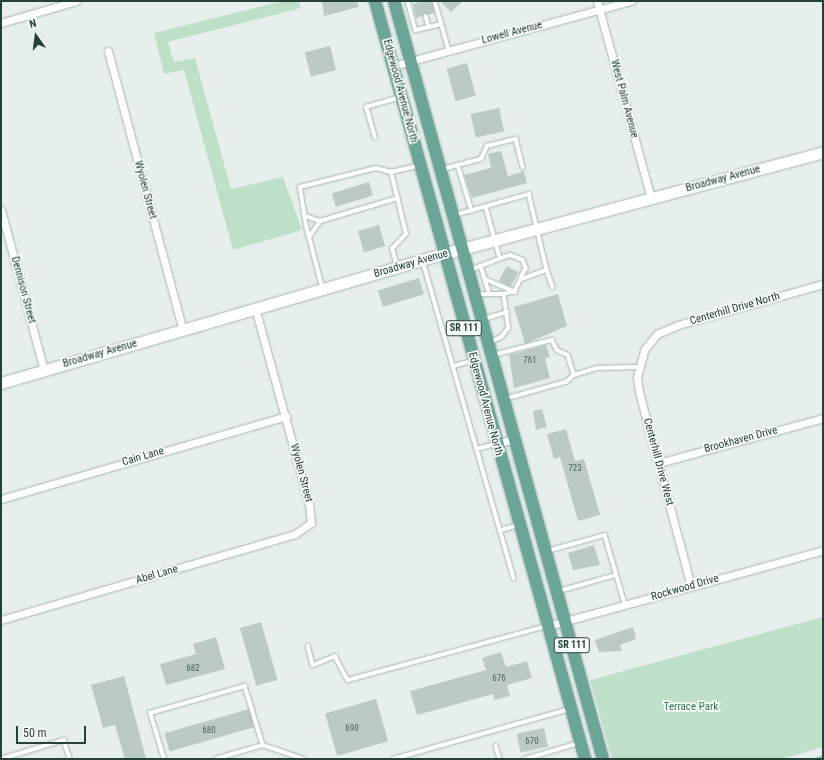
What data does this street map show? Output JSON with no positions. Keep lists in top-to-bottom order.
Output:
{
  "streets": {
    "main road": ["Edgewood Avenue North", "SR 111"],
    "street": [
      "Lowell Avenue",
      "West Palm Avenue",
      "Broadway Avenue",
      "Wyolen Street",
      "Dennison Street",
      "Centerhill Drive North",
      "Brookhaven Drive",
      "Cain Lane",
      "Centerhill Drive West",
      "Abel Lane",
      "Rockwood Drive"
    ]
  },
  "crossings": [
    ["Lowell Avenue", "Edgewood Avenue North"],
    ["Lowell Avenue", "West Palm Avenue"],
    ["Edgewood Avenue North", "Broadway Avenue"],
    ["Edgewood Avenue North", "Rockwood Drive"],
    ["West Palm Avenue", "Broadway Avenue"],
    ["Broadway Avenue", "Wyolen Street"],
    ["Broadway Avenue", "Dennison Street"],
    ["Wyolen Street", "Cain Lane"],
    ["Wyolen Street", "Abel Lane"],
    ["Centerhill Drive North", "Centerhill Drive West"],
    ["Brookhaven Drive", "Centerhill Drive West"],
    ["Centerhill Drive West", "Rockwood Drive"]
  ],
  "parks": ["Terrace Park"],
  "house_numbers": [
    "761",
    "723",
    "682",
    "676",
    "690",
    "680",
    "670"
  ],
  "scale_bar": "50 m",
  "north": "top"
}
